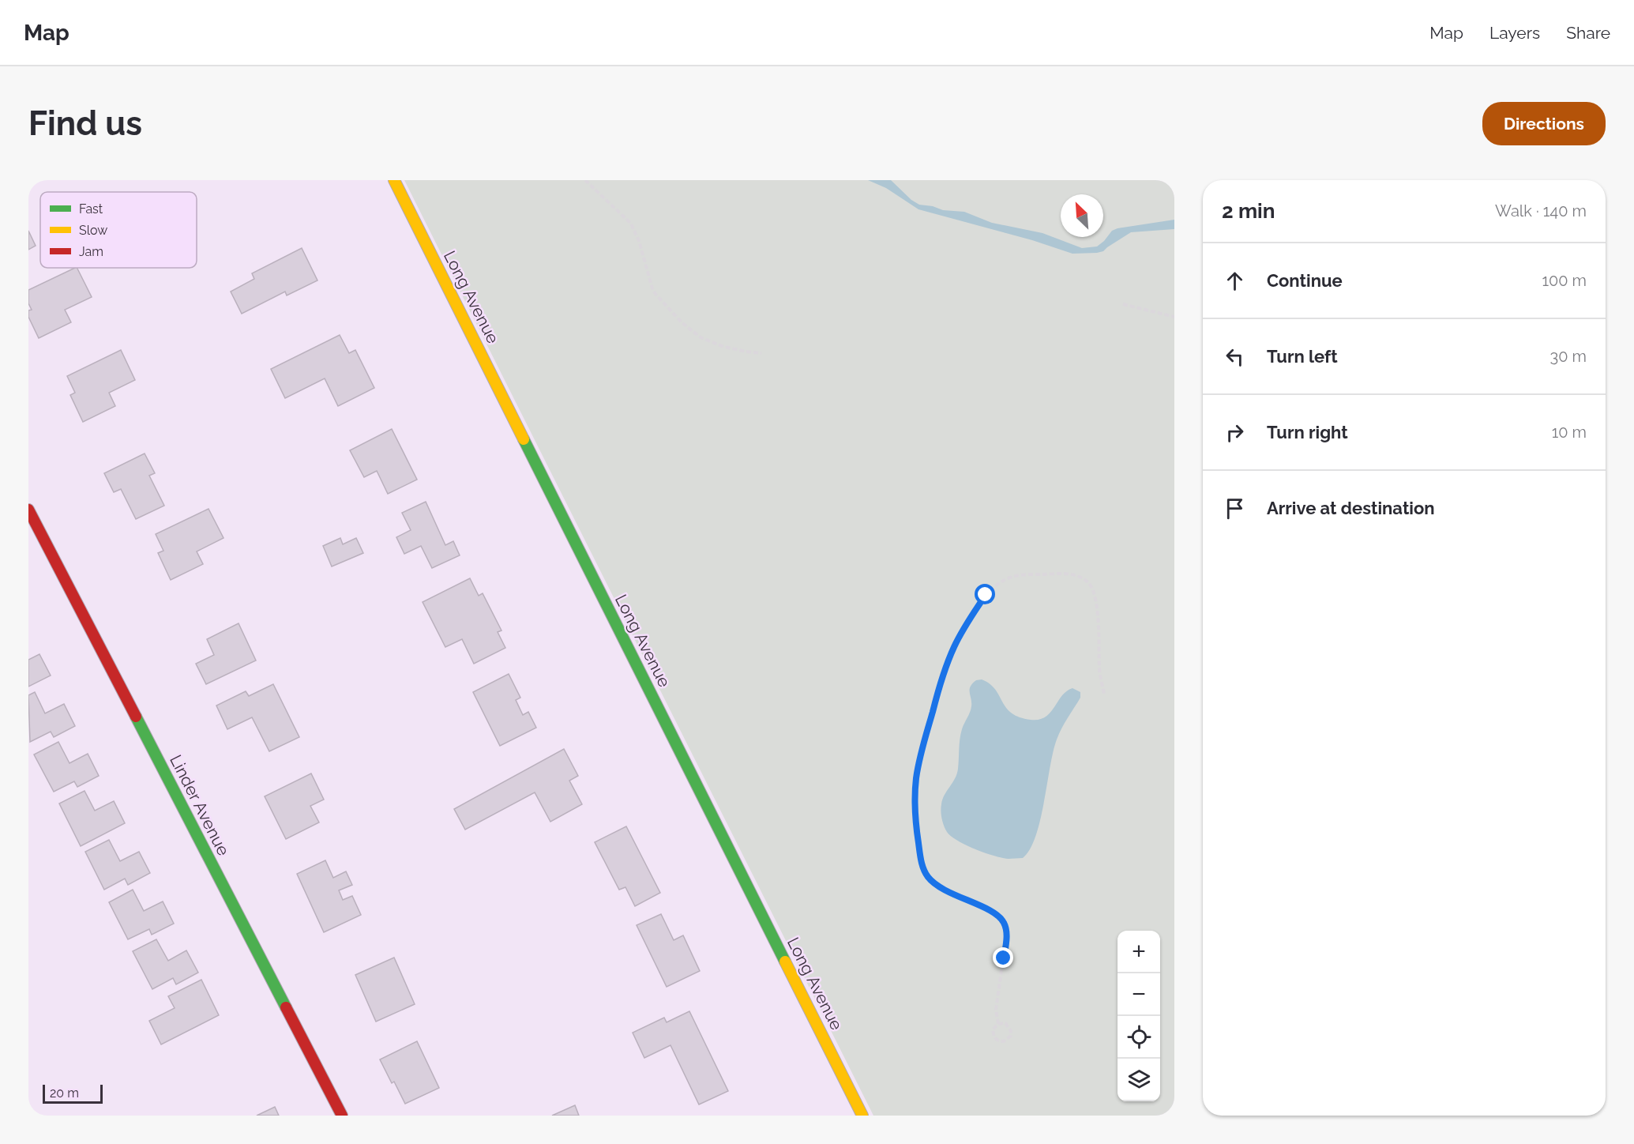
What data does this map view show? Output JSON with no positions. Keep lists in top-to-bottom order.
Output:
{
  "streets": {
    "street": ["Long Avenue", "Linder Avenue"]
  },
  "legend": ["Fast", "Slow", "Jam"],
  "scale_bar": "20 m",
  "north": "top left",
  "page": {
    "header": "Map",
    "nav": ["Map", "Layers", "Share"],
    "buttons": "Directions",
    "title": "Find us",
    "heading": ["2 min", "Walk · 140 m"],
    "list": [
      ["Continue", "100 m"],
      ["Turn left", "30 m"],
      ["Turn right", "10 m"],
      "Arrive at destination"
    ],
    "map_buttons": ["+", "−"],
    "scale": "20 m"
  }
}
